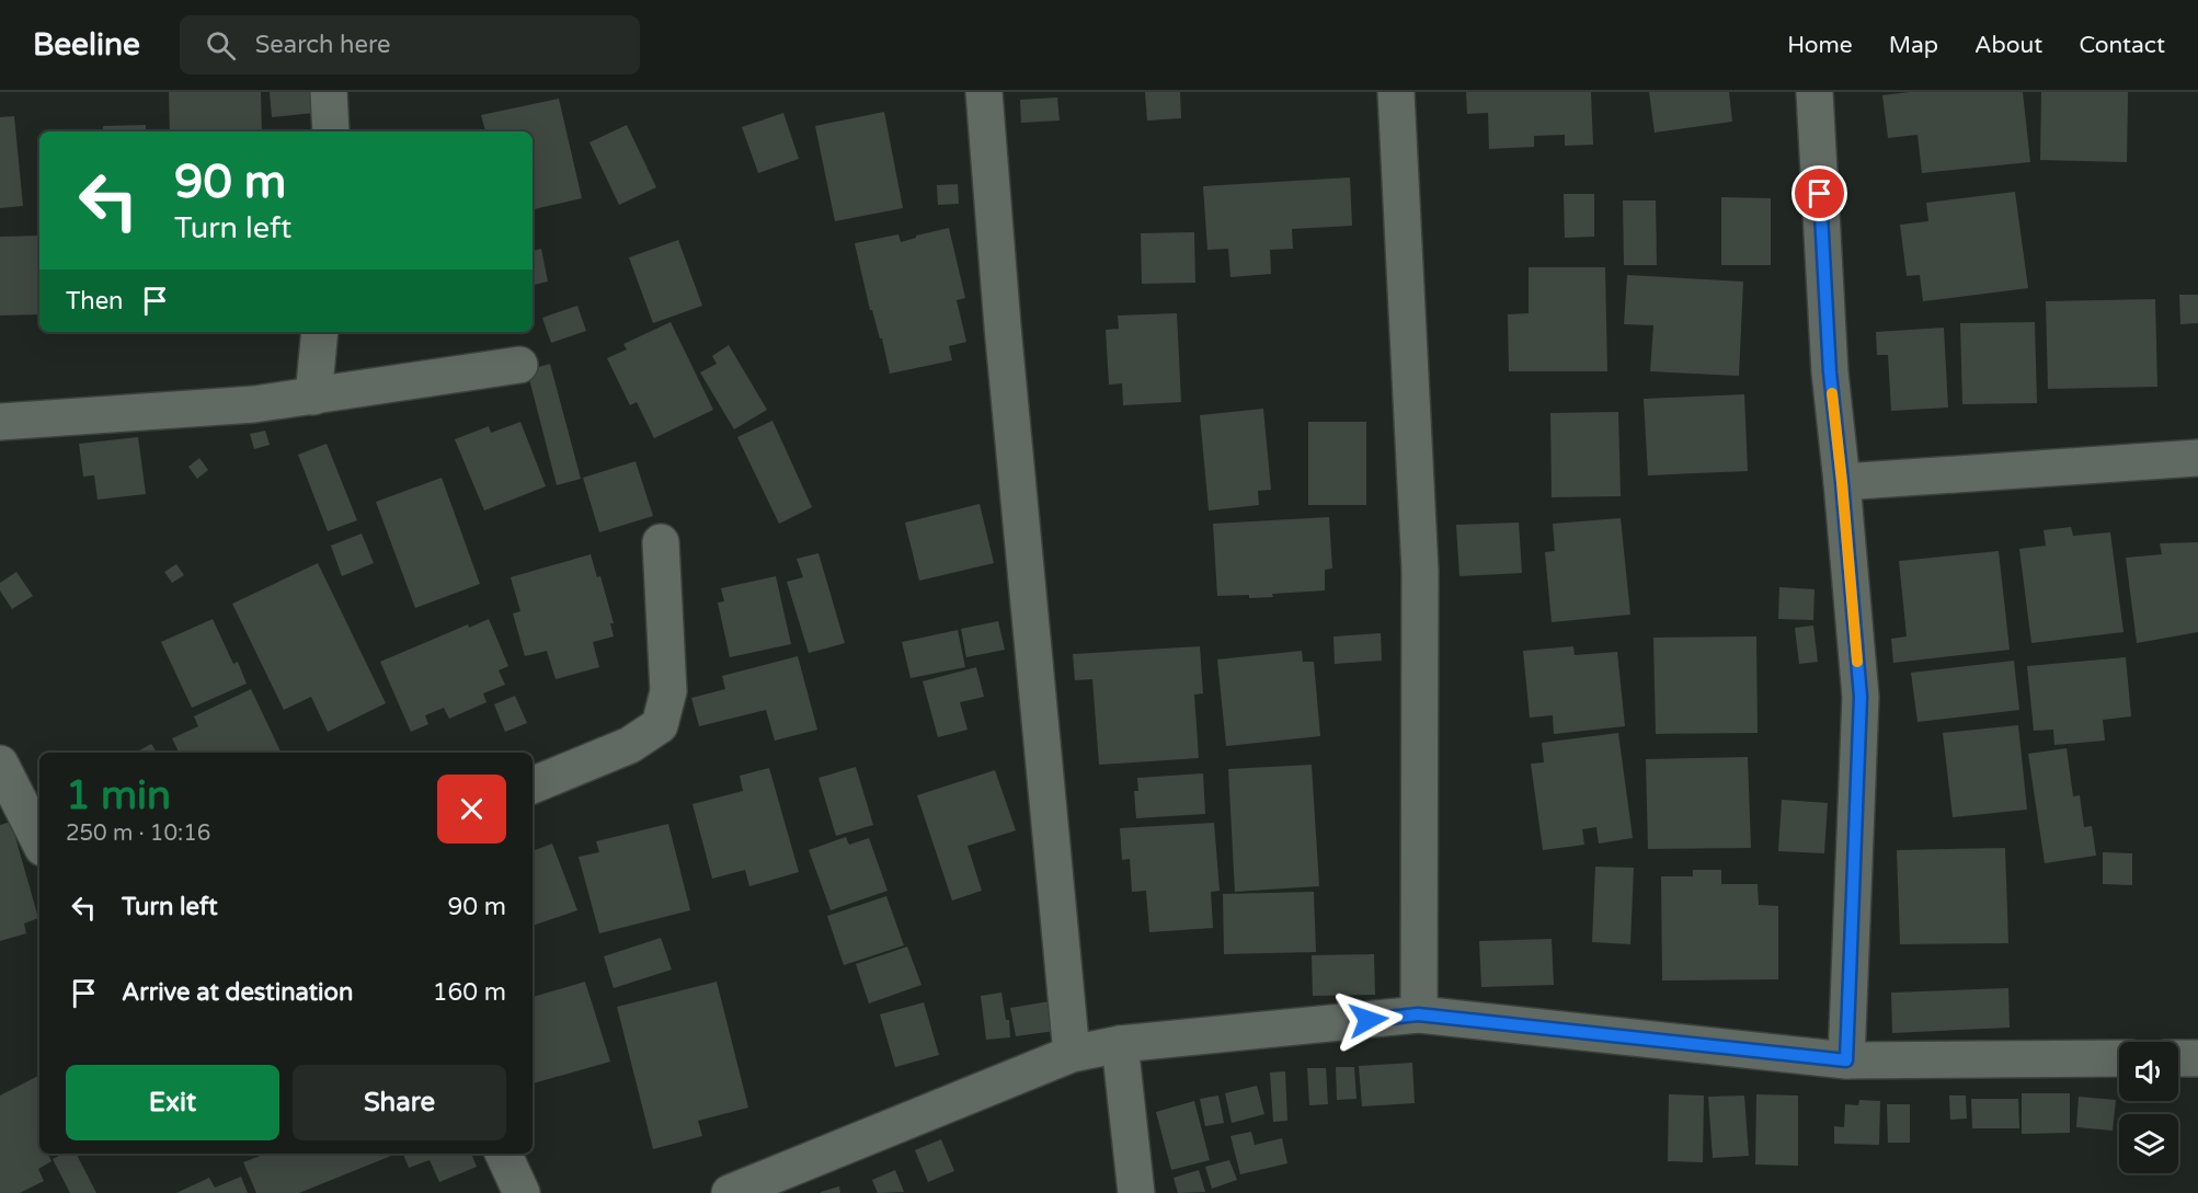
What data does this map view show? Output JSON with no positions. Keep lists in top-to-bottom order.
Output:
{
  "page": {
    "header": "Beeline",
    "search": "Search here",
    "nav": [
      "Home",
      "Map",
      "About",
      "Contact"
    ],
    "turn": ["90 m", "Turn left"],
    "then": "Then",
    "heading": ["1 min", "250 m · 10:16"],
    "list": [
      {
        "name": "Turn left",
        "value": "90 m"
      },
      {
        "name": "Arrive at destination",
        "value": "160 m"
      }
    ],
    "buttons": ["Exit", "Share"]
  }
}
